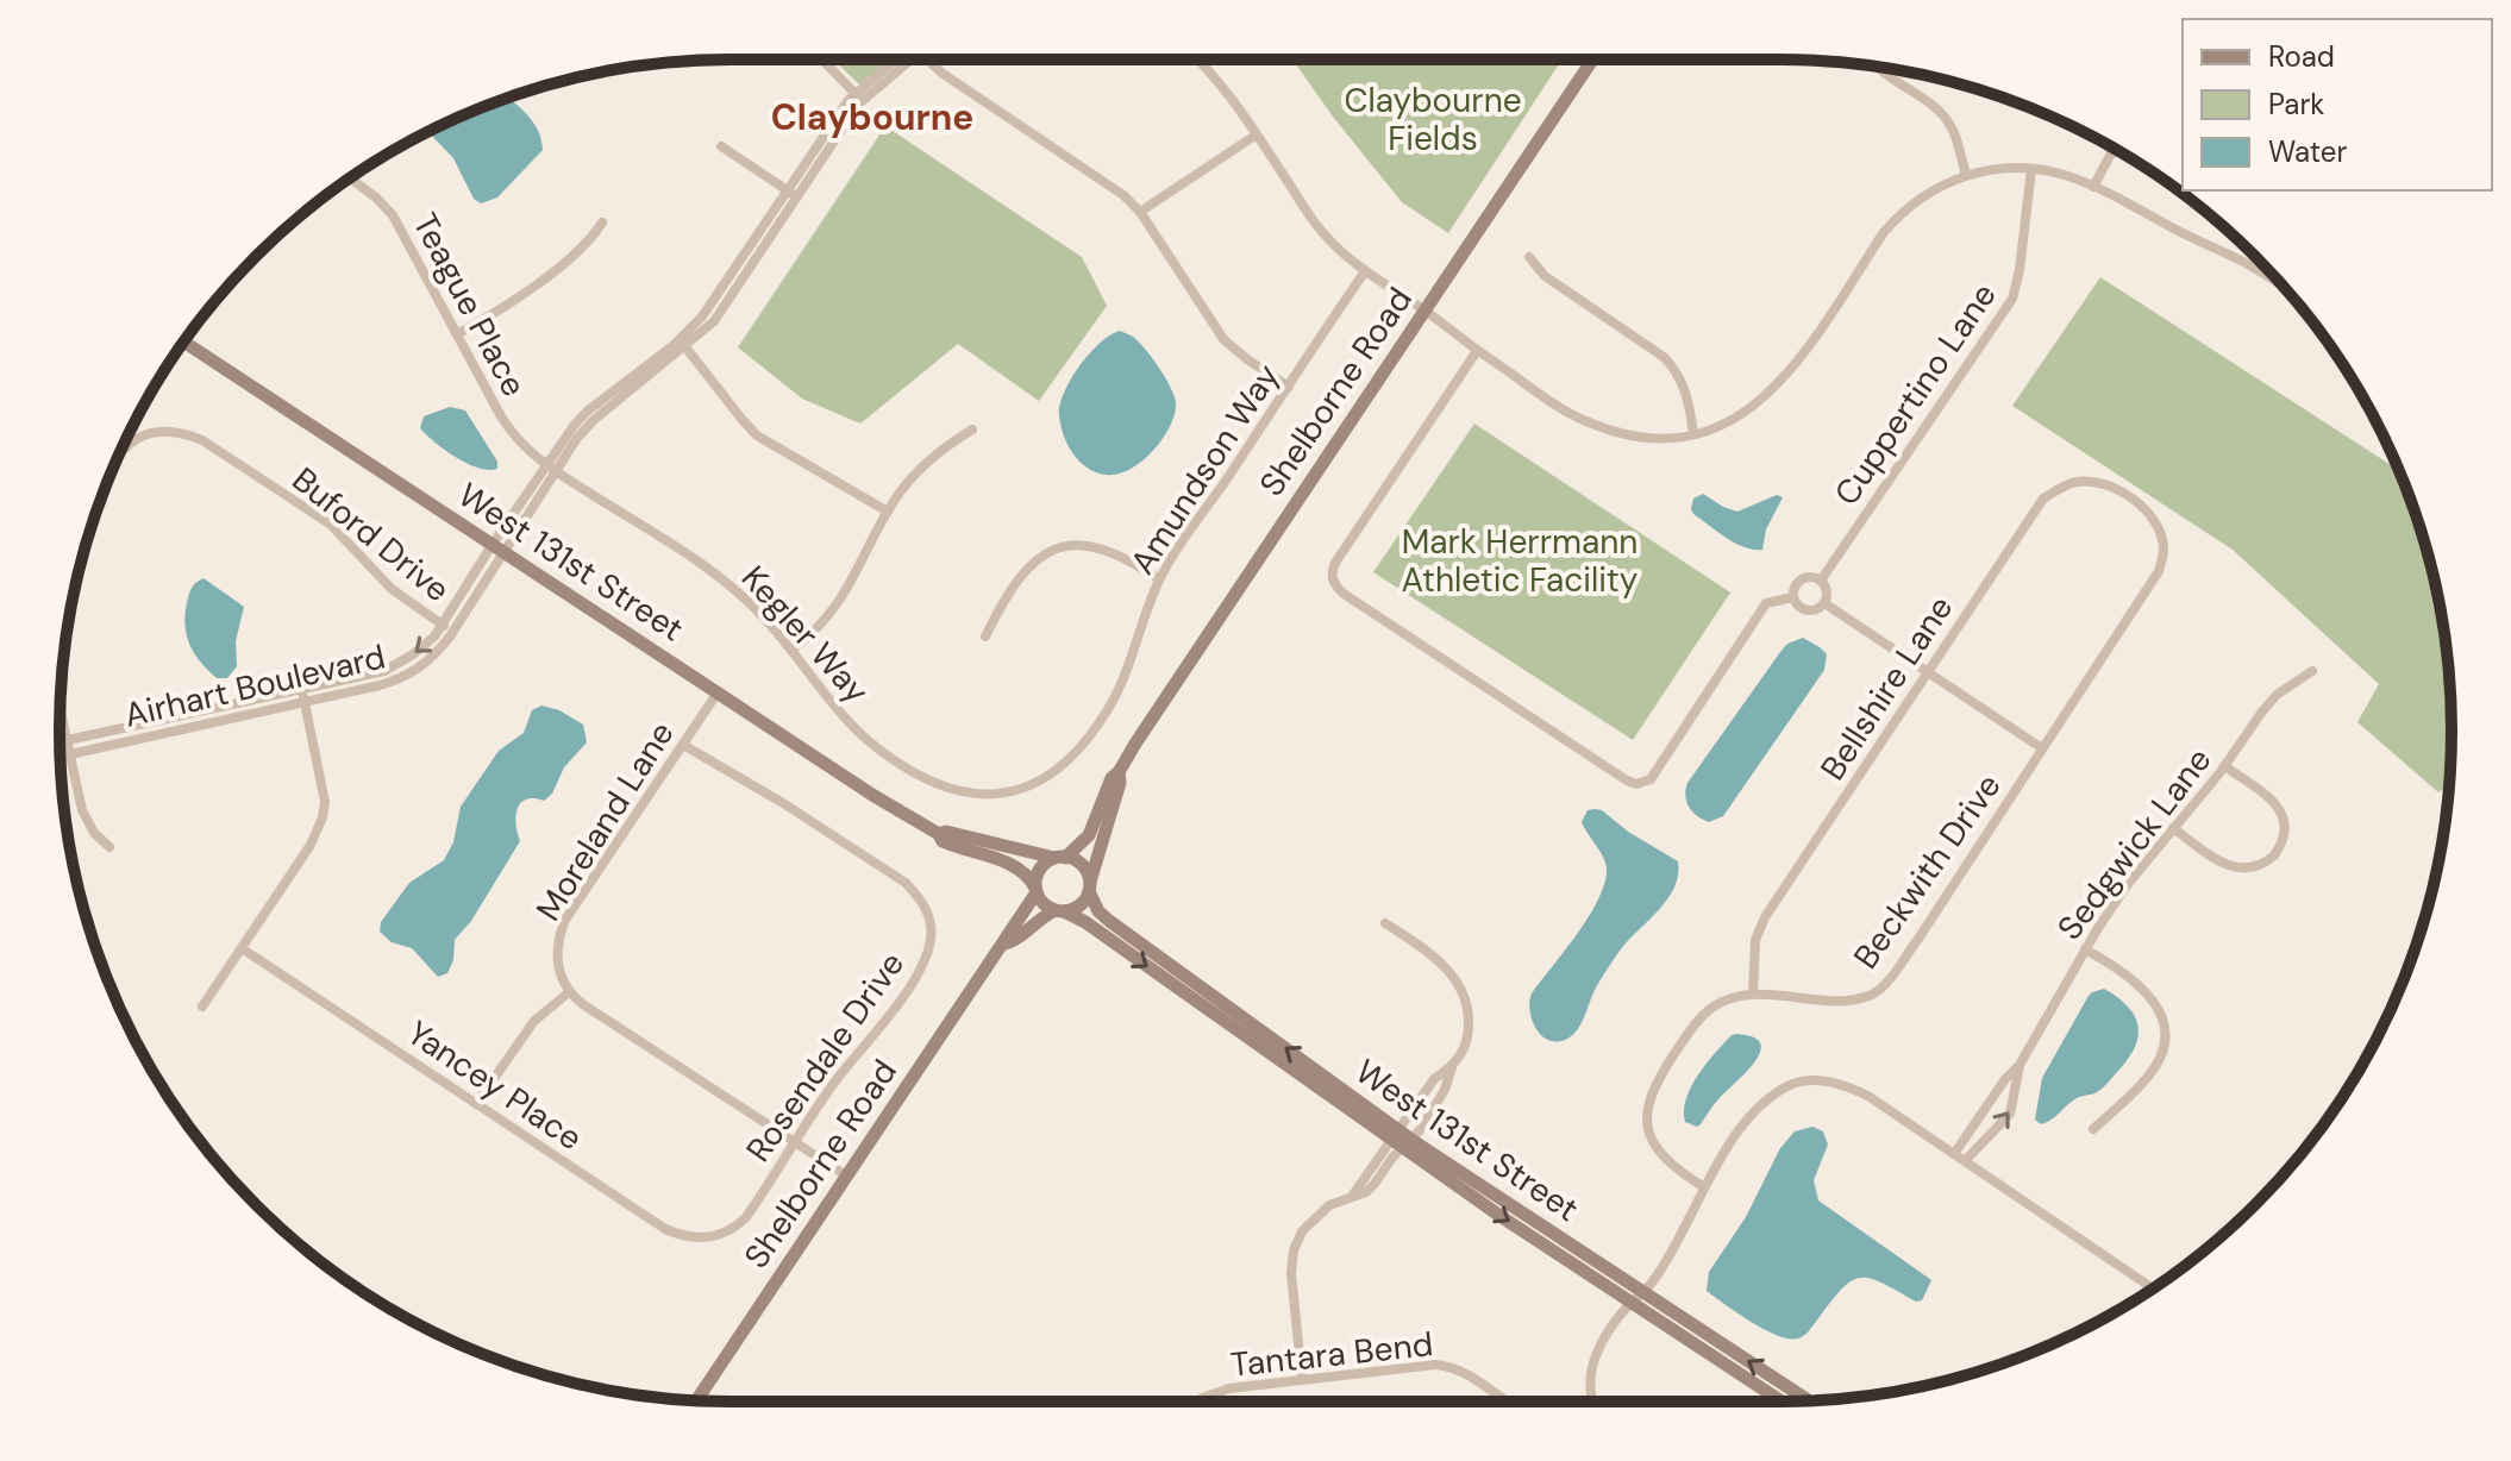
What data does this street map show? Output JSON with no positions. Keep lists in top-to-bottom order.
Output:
{
  "streets": {
    "street": [
      "Teague Place",
      "Shelborne Road",
      "Cuppertino Lane",
      "Amundson Way",
      "Buford Drive",
      "West 131st Street",
      "Kegler Way",
      "Airhart Boulevard",
      "Bellshire Lane",
      "Moreland Lane",
      "Sedgwick Lane",
      "Beckwith Drive",
      "Rosendale Drive",
      "Yancey Place",
      "Tantara Bend"
    ]
  },
  "crossings": [
    ["Teague Place", "Kegler Way"],
    ["Shelborne Road", "West 131st Street"],
    ["Amundson Way", "Kegler Way"],
    ["Buford Drive", "Airhart Boulevard"],
    ["West 131st Street", "Airhart Boulevard"],
    ["West 131st Street", "Moreland Lane"],
    ["Bellshire Lane", "Beckwith Drive"],
    ["Moreland Lane", "Rosendale Drive"],
    ["Rosendale Drive", "Yancey Place"]
  ],
  "districts": ["Claybourne"],
  "parks": ["Claybourne Fields", "Mark Herrmann Athletic Facility"],
  "legend": ["Road", "Park", "Water"]
}
